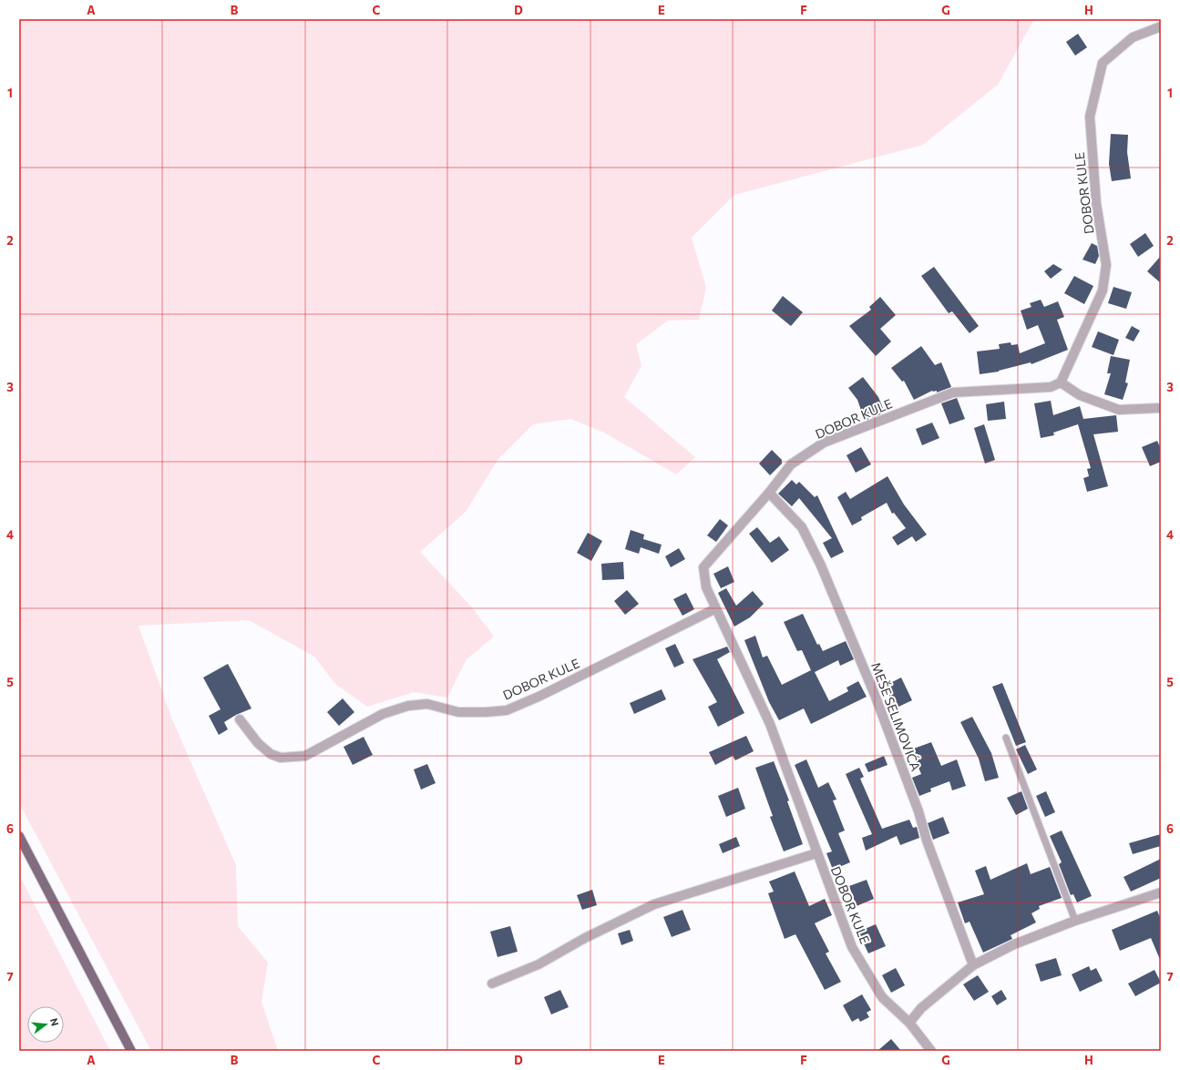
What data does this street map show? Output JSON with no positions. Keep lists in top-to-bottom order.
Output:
{
  "streets": {
    "street": ["DOBOR KULE", "MEŠE SELIMOVIĆA"]
  },
  "crossings": [
    ["DOBOR KULE", "MEŠE SELIMOVIĆA"]
  ],
  "north": "right",
  "grid": {
    "columns": [
      "A",
      "B",
      "C",
      "D",
      "E",
      "F",
      "G",
      "H"
    ],
    "rows": [
      "1",
      "2",
      "3",
      "4",
      "5",
      "6",
      "7"
    ]
  }
}
